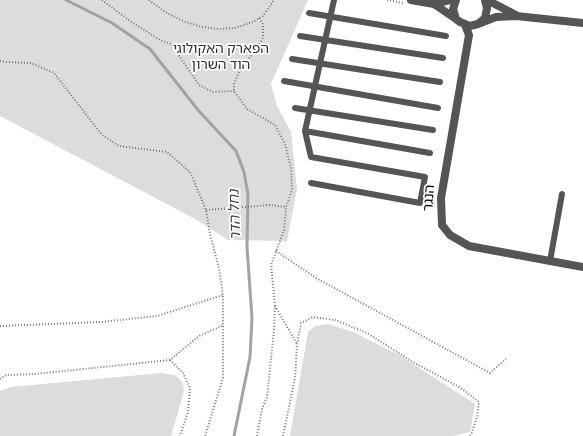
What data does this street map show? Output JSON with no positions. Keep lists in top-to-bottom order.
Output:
{
  "streets": {
    "street": ["הנגר"]
  },
  "water": ["נחל הדר"],
  "parks": ["הפארק האקולוגי הוד השרון"]
}
